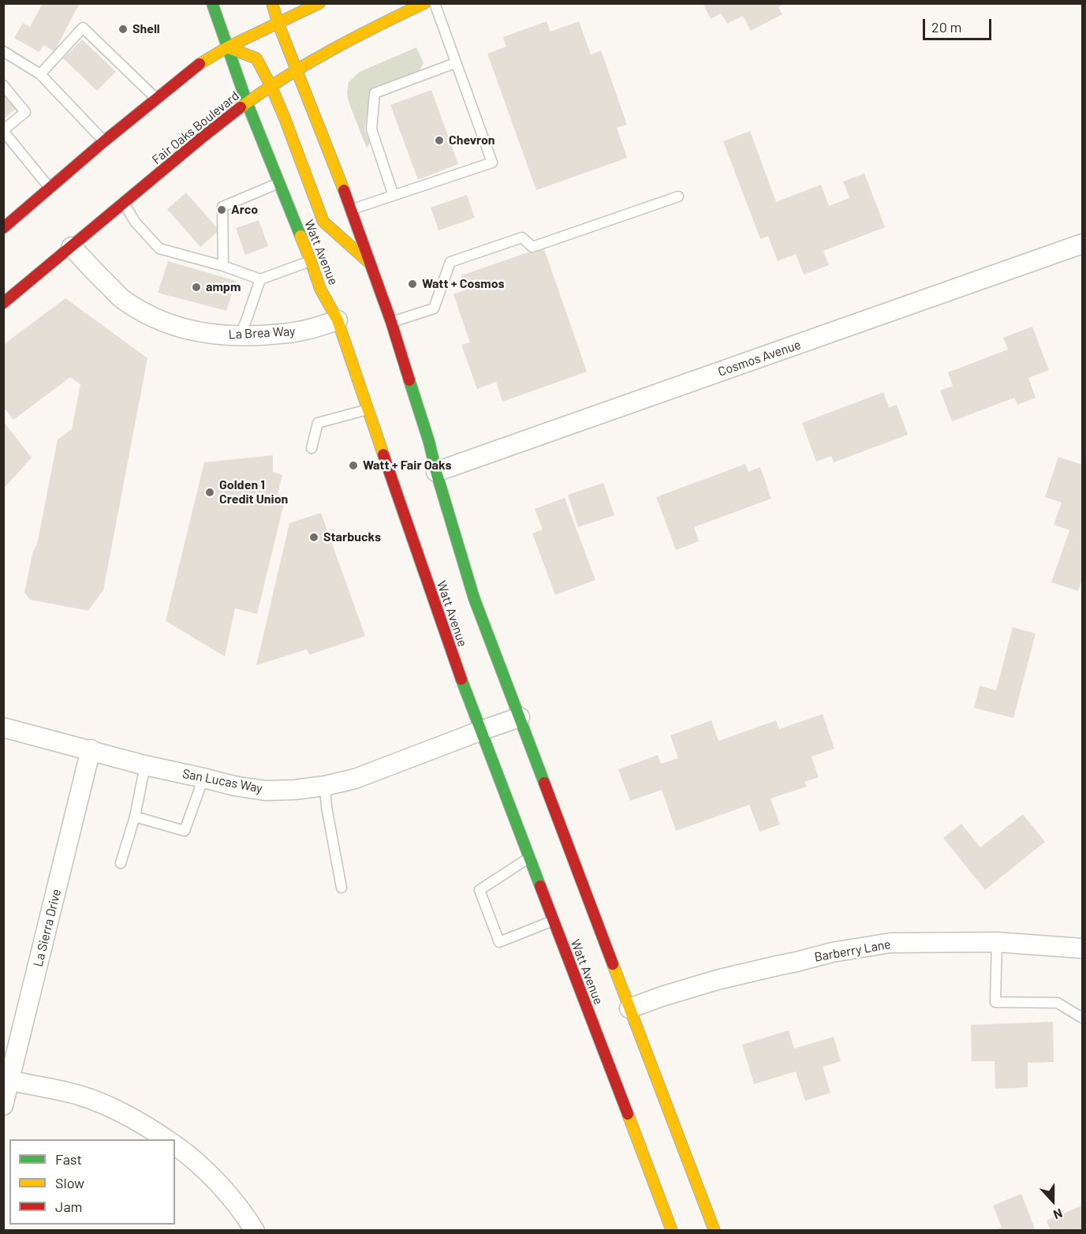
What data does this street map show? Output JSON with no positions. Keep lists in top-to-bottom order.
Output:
{
  "streets": {
    "main road": ["Fair Oaks Boulevard", "Watt Avenue"],
    "street": [
      "La Brea Way",
      "Cosmos Avenue",
      "San Lucas Way",
      "La Sierra Drive",
      "Barberry Lane"
    ]
  },
  "crossings": [
    ["Fair Oaks Boulevard", "Watt Avenue"],
    ["Fair Oaks Boulevard", "La Brea Way"],
    ["Watt Avenue", "La Brea Way"],
    ["Watt Avenue", "Cosmos Avenue"],
    ["Watt Avenue", "San Lucas Way"],
    ["Watt Avenue", "Barberry Lane"],
    ["San Lucas Way", "La Sierra Drive"]
  ],
  "places": [
    "Shell",
    "Chevron",
    "Arco",
    "Watt + Cosmos",
    "ampm",
    "Watt + Fair Oaks",
    "Golden 1 Credit Union",
    "Starbucks"
  ],
  "legend": ["Fast", "Slow", "Jam"],
  "scale_bar": "20 m",
  "north": "bottom"
}
